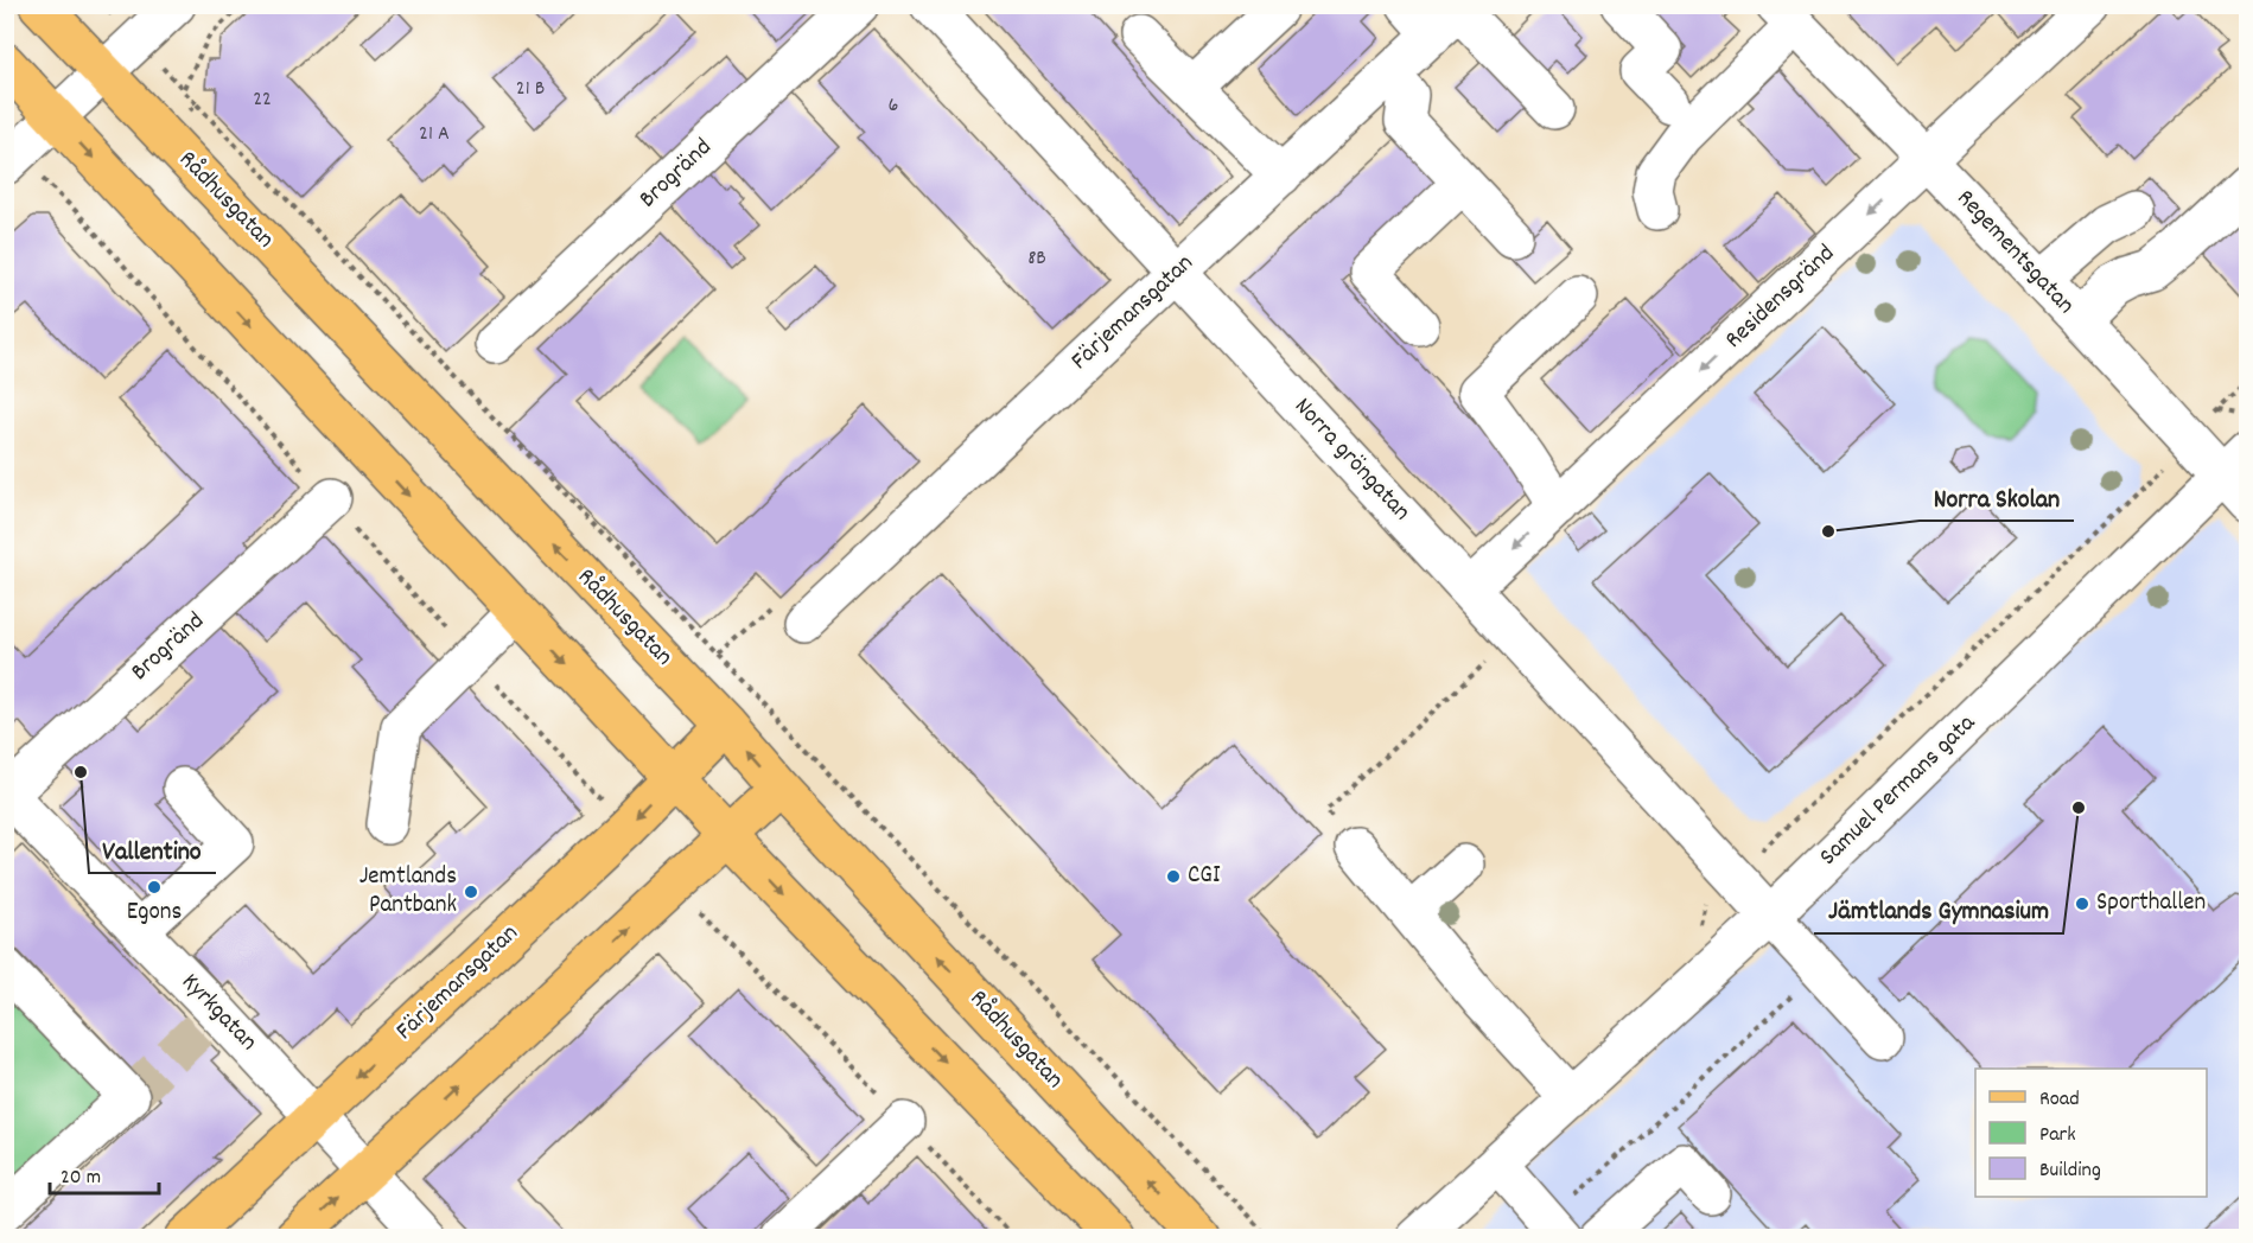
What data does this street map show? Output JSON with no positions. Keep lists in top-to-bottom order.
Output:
{
  "streets": {
    "main road": ["Rådhusgatan", "Färjemansgatan"],
    "street": [
      "Brogränd",
      "Regementsgatan",
      "Residensgränd",
      "Norra gröngatan",
      "Samuel Permans gata",
      "Kyrkgatan"
    ]
  },
  "crossings": [
    ["Brogränd", "Kyrkgatan"],
    ["Rådhusgatan", "Färjemansgatan"],
    ["Regementsgatan", "Residensgränd"],
    ["Regementsgatan", "Samuel Permans gata"],
    ["Residensgränd", "Norra gröngatan"],
    ["Färjemansgatan", "Norra gröngatan"],
    ["Färjemansgatan", "Kyrkgatan"],
    ["Norra gröngatan", "Samuel Permans gata"]
  ],
  "places": [
    "Norra Skolan",
    "Vallentino",
    "Jämtlands Gymnasium",
    "CGI",
    "Egons",
    "Jemtlands Pantbank",
    "Sporthallen"
  ],
  "house_numbers": [
    "21 B",
    "22",
    "6",
    "21 A",
    "8B"
  ],
  "legend": ["Road", "Park", "Building"],
  "scale_bar": "20 m"
}
